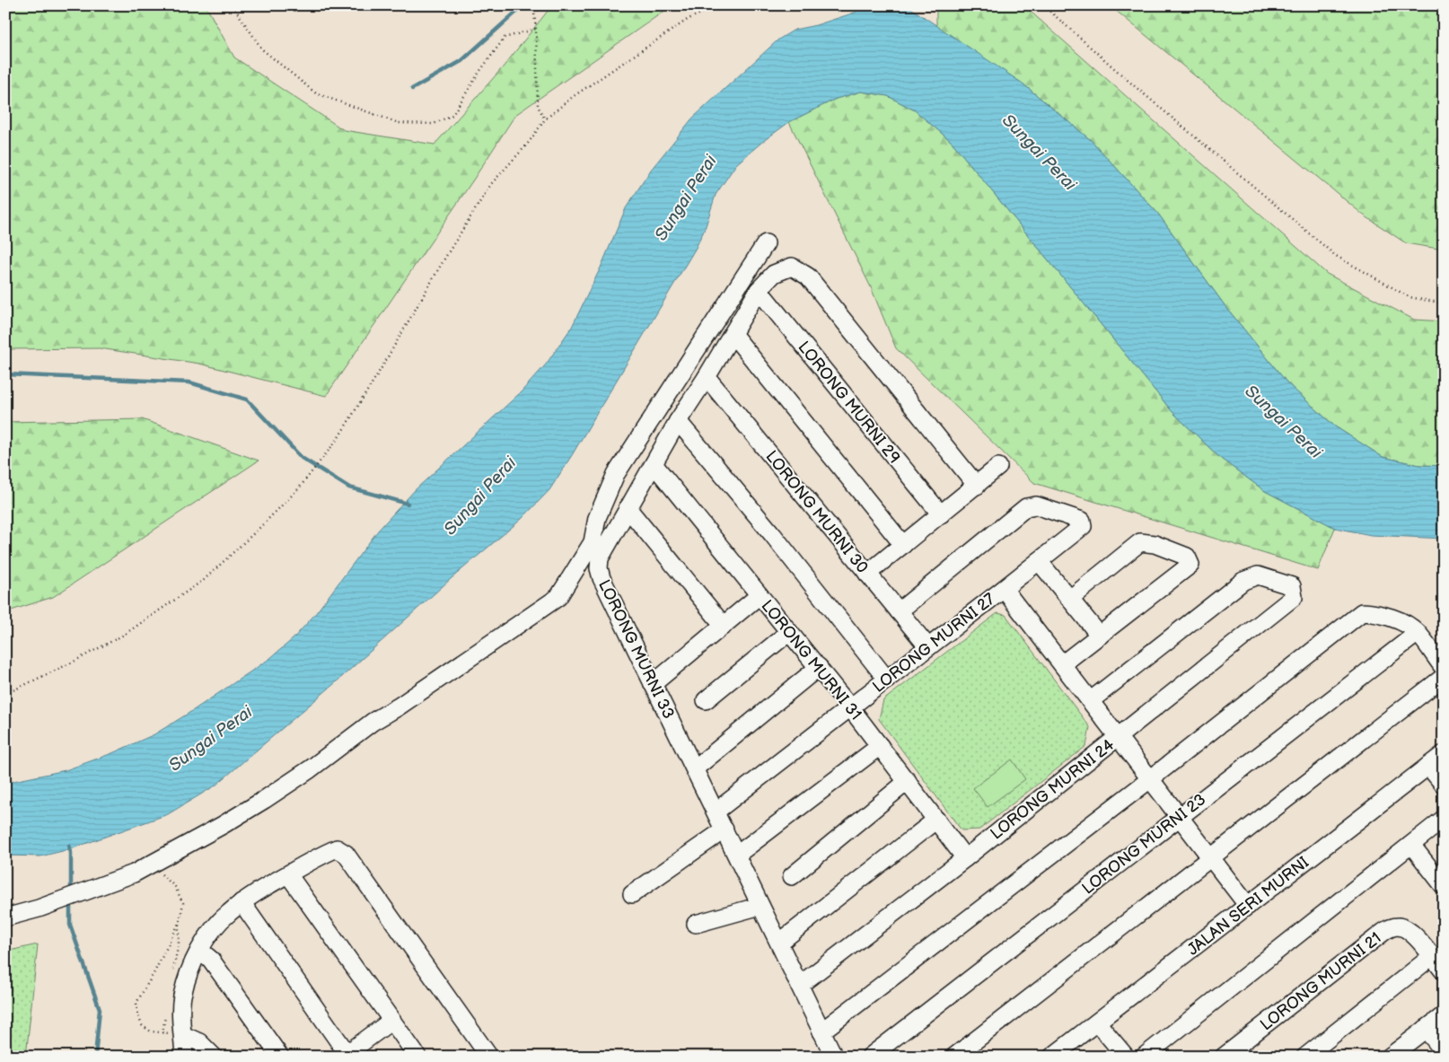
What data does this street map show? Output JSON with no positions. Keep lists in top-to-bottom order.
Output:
{
  "streets": {
    "street": [
      "LORONG MURNI 29",
      "LORONG MURNI 30",
      "LORONG MURNI 27",
      "LORONG MURNI 33",
      "LORONG MURNI 31",
      "LORONG MURNI 24",
      "LORONG MURNI 23",
      "JALAN SERI MURNI",
      "LORONG MURNI 21"
    ]
  },
  "crossings": [
    ["LORONG MURNI 29", "LORONG MURNI 33"],
    ["LORONG MURNI 30", "LORONG MURNI 27"],
    ["LORONG MURNI 30", "LORONG MURNI 33"],
    ["LORONG MURNI 27", "LORONG MURNI 33"],
    ["LORONG MURNI 27", "LORONG MURNI 31"],
    ["LORONG MURNI 33", "LORONG MURNI 31"],
    ["LORONG MURNI 33", "LORONG MURNI 24"],
    ["LORONG MURNI 31", "LORONG MURNI 24"]
  ],
  "water": ["Sungai Perai"]
}
